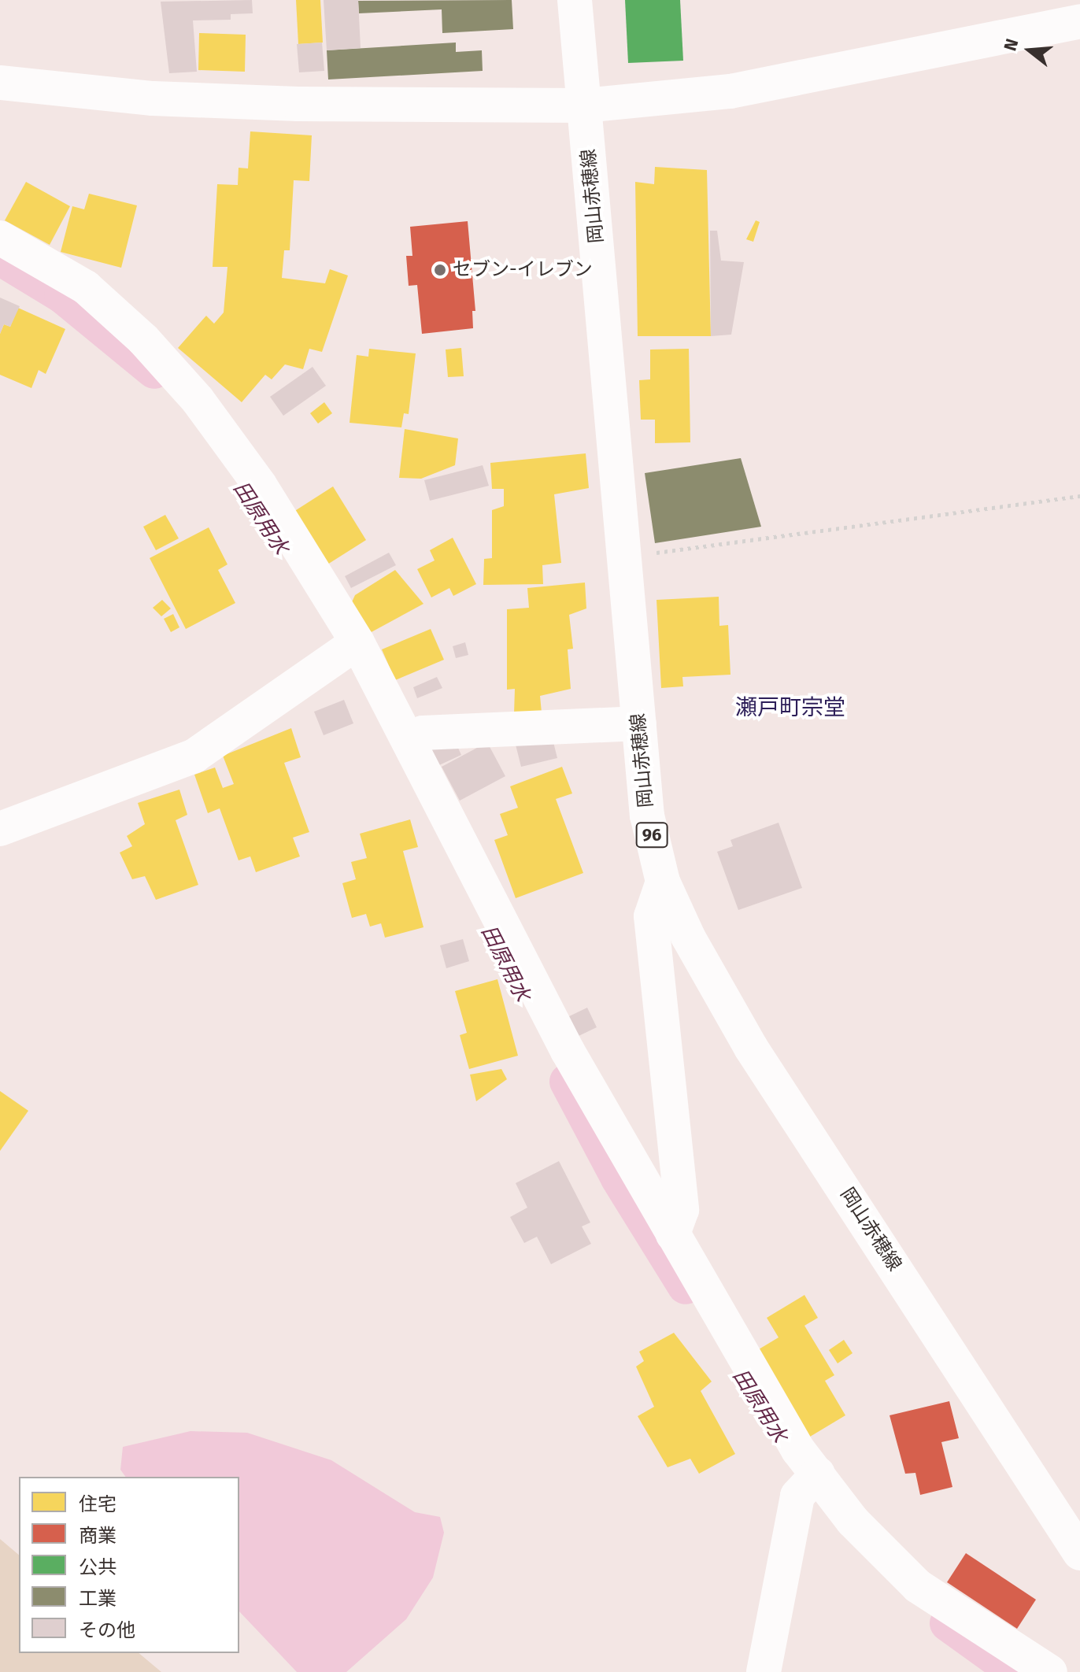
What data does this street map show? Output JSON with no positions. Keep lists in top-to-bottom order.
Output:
{
  "streets": {
    "street": ["岡山赤穂線", "96"]
  },
  "districts": ["瀬戸町宗堂"],
  "water": ["田原用水"],
  "places": ["セブン-イレブン"],
  "legend": [
    "住宅",
    "商業",
    "公共",
    "工業",
    "その他"
  ],
  "north": "left"
}
